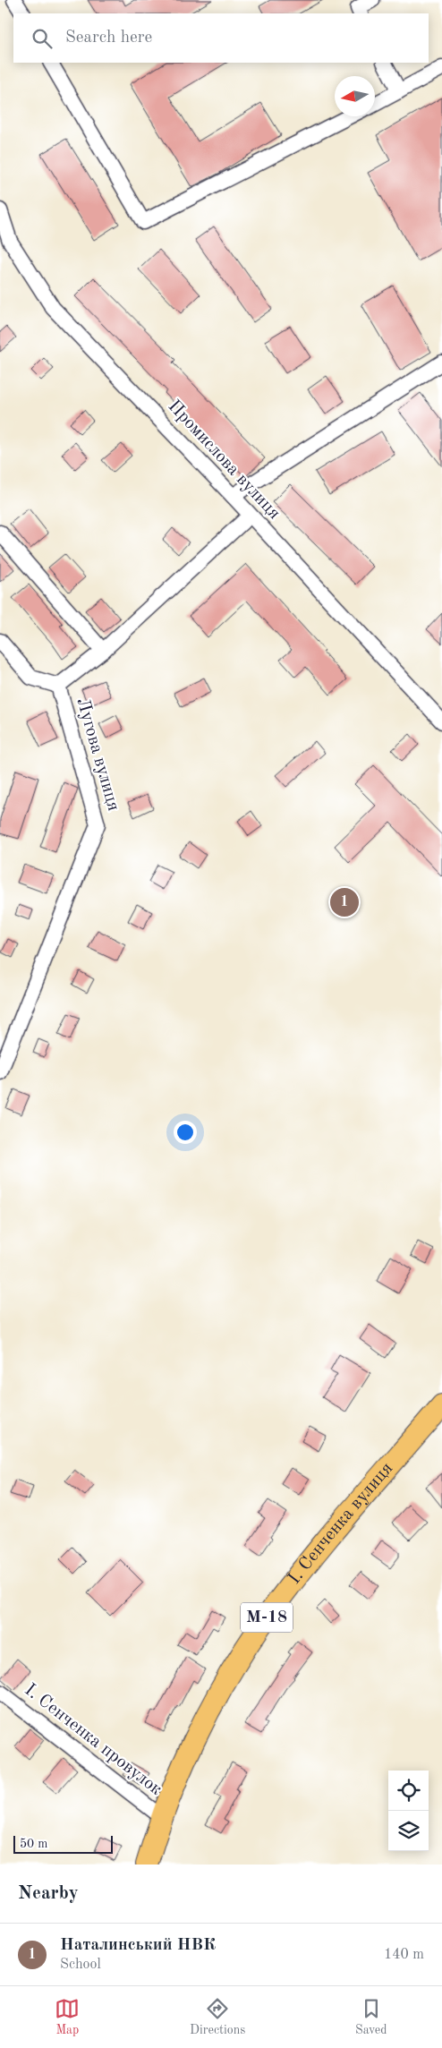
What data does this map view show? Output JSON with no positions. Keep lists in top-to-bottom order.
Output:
{
  "streets": {
    "highway": ["І. Сенченка вулиця", "М-18"],
    "street": ["Промислова вулиця", "Лугова вулиця", "І. Сенченка провулок"]
  },
  "crossings": [
    ["Промислова вулиця", "Лугова вулиця"],
    ["І. Сенченка вулиця", "І. Сенченка провулок"]
  ],
  "scale_bar": "50 m",
  "north": "left",
  "page": {
    "search": "Search here",
    "pins": "1",
    "scale": "50 m",
    "heading": "Nearby",
    "list": [
      {
        "mark": "1",
        "name": "Наталинський НВК",
        "note": "School",
        "value": "140 m"
      }
    ],
    "nav": ["Map", "Directions", "Saved"]
  }
}
